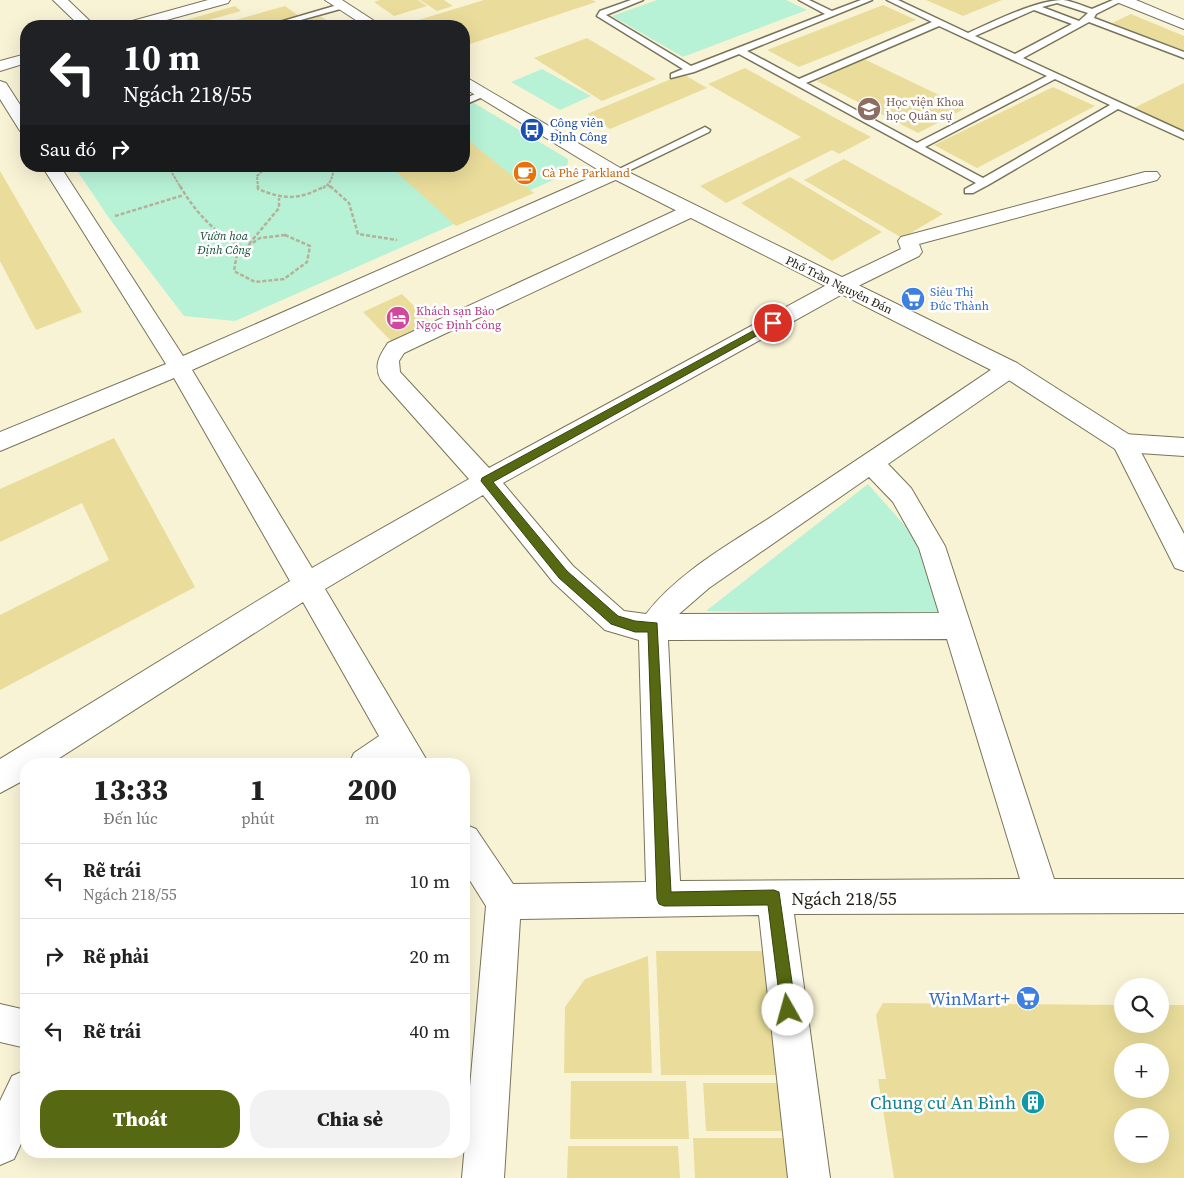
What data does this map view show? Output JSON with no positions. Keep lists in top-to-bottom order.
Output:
{
  "streets": {
    "street": ["Phố Trần Nguyên Đán", "Ngách 218/55"]
  },
  "parks": ["Vườn hoa Định Công"],
  "places": {
    "school or university": ["Học viện Khoa học Quân sự"],
    "bus stop": ["Công viên Định Công"],
    "cafe": ["Cà Phê Parkland"],
    "supermarket": ["Siêu Thị Đức Thành", "WinMart+"],
    "hotel": ["Khách sạn Bảo Ngọc Định công"],
    "building": ["Chung cư An Bình"]
  },
  "page": {
    "turn": ["10 m", "Ngách 218/55"],
    "then": "Sau đó",
    "eta": [
      "13:33",
      "Đến lúc",
      "1",
      "phút",
      "200",
      "m"
    ],
    "list": [
      {
        "name": "Rẽ trái",
        "note": "Ngách 218/55",
        "value": "10 m"
      },
      {
        "name": "Rẽ phải",
        "value": "20 m"
      },
      {
        "name": "Rẽ trái",
        "value": "40 m"
      }
    ],
    "map_buttons": ["+", "−"],
    "buttons": ["Thoát", "Chia sẻ"]
  }
}
